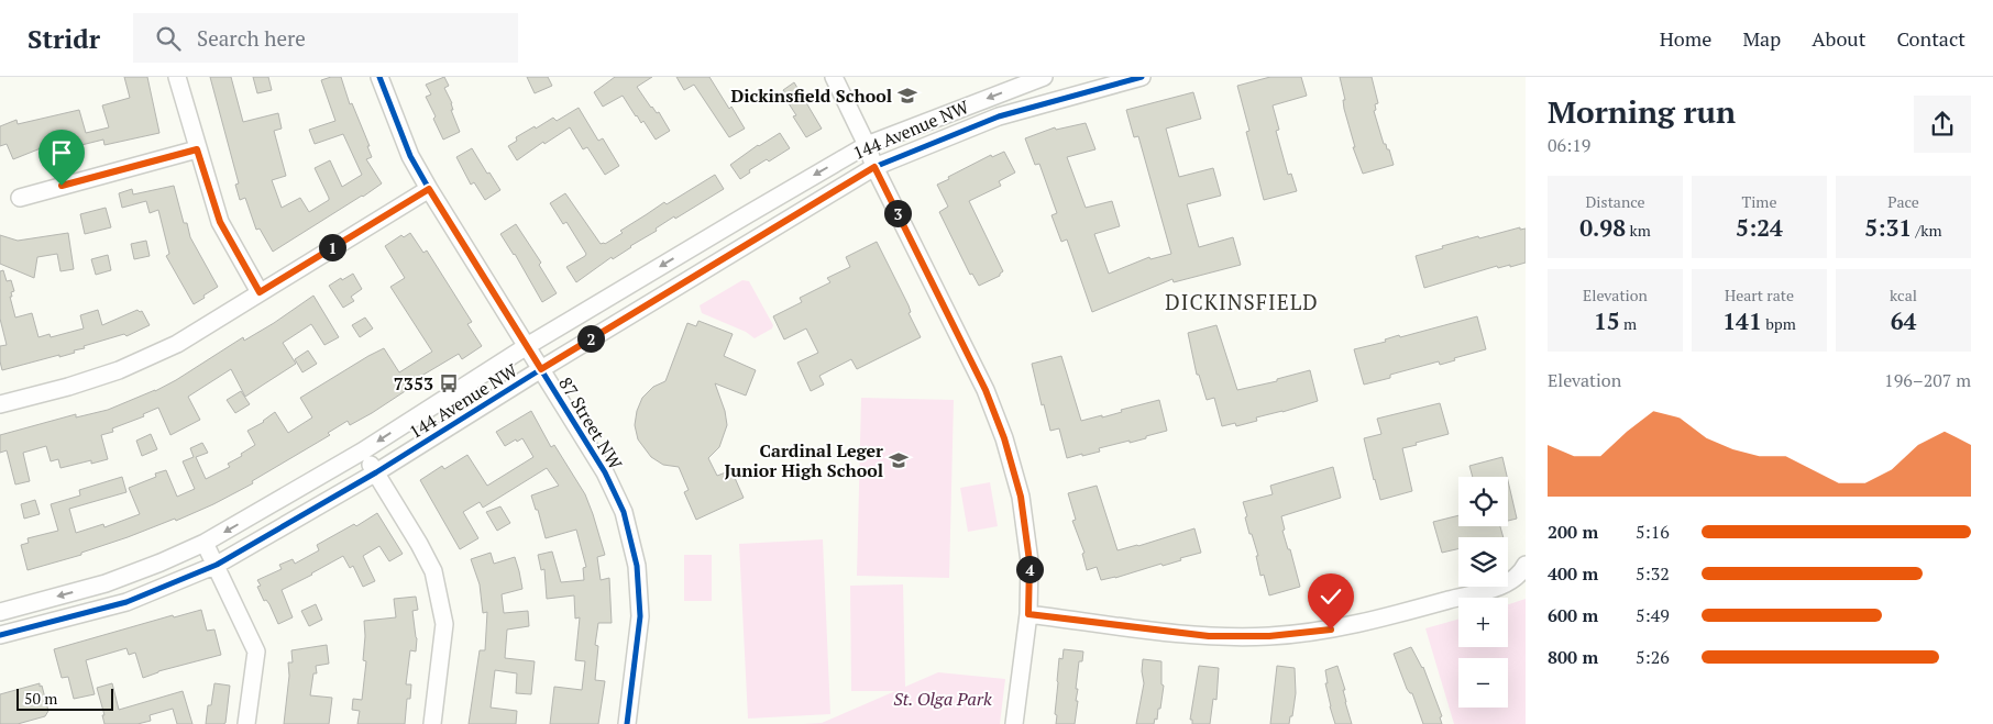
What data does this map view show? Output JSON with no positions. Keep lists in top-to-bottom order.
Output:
{
  "streets": {
    "street": ["144 Avenue NW", "87 Street NW"]
  },
  "crossings": [
    ["144 Avenue NW", "87 Street NW"]
  ],
  "districts": ["DICKINSFIELD"],
  "parks": ["St. Olga Park"],
  "places": {
    "school or university": ["Dickinsfield School", "Cardinal Leger Junior High School"],
    "bus stop": ["7353"]
  },
  "scale_bar": "50 m",
  "page": {
    "header": "Stridr",
    "search": "Search here",
    "nav": [
      "Home",
      "Map",
      "About",
      "Contact"
    ],
    "heading": ["Morning run", "06:19"],
    "stats": [
      ["Distance", "0.98 km"],
      ["Time", "5:24"],
      ["Pace", "5:31 /km"],
      ["Elevation", "15 m"],
      ["Heart rate", "141 bpm"],
      ["kcal", "64"]
    ],
    "pins": [
      "3",
      "1",
      "2",
      "4"
    ],
    "chart": ["Elevation", "196–207 m"],
    "map_buttons": ["+", "−"],
    "list": [
      {
        "name": "200 m",
        "note": "5:16"
      },
      {
        "name": "400 m",
        "note": "5:32"
      },
      {
        "name": "600 m",
        "note": "5:49"
      },
      {
        "name": "800 m",
        "note": "5:26"
      }
    ],
    "scale": "50 m"
  }
}
